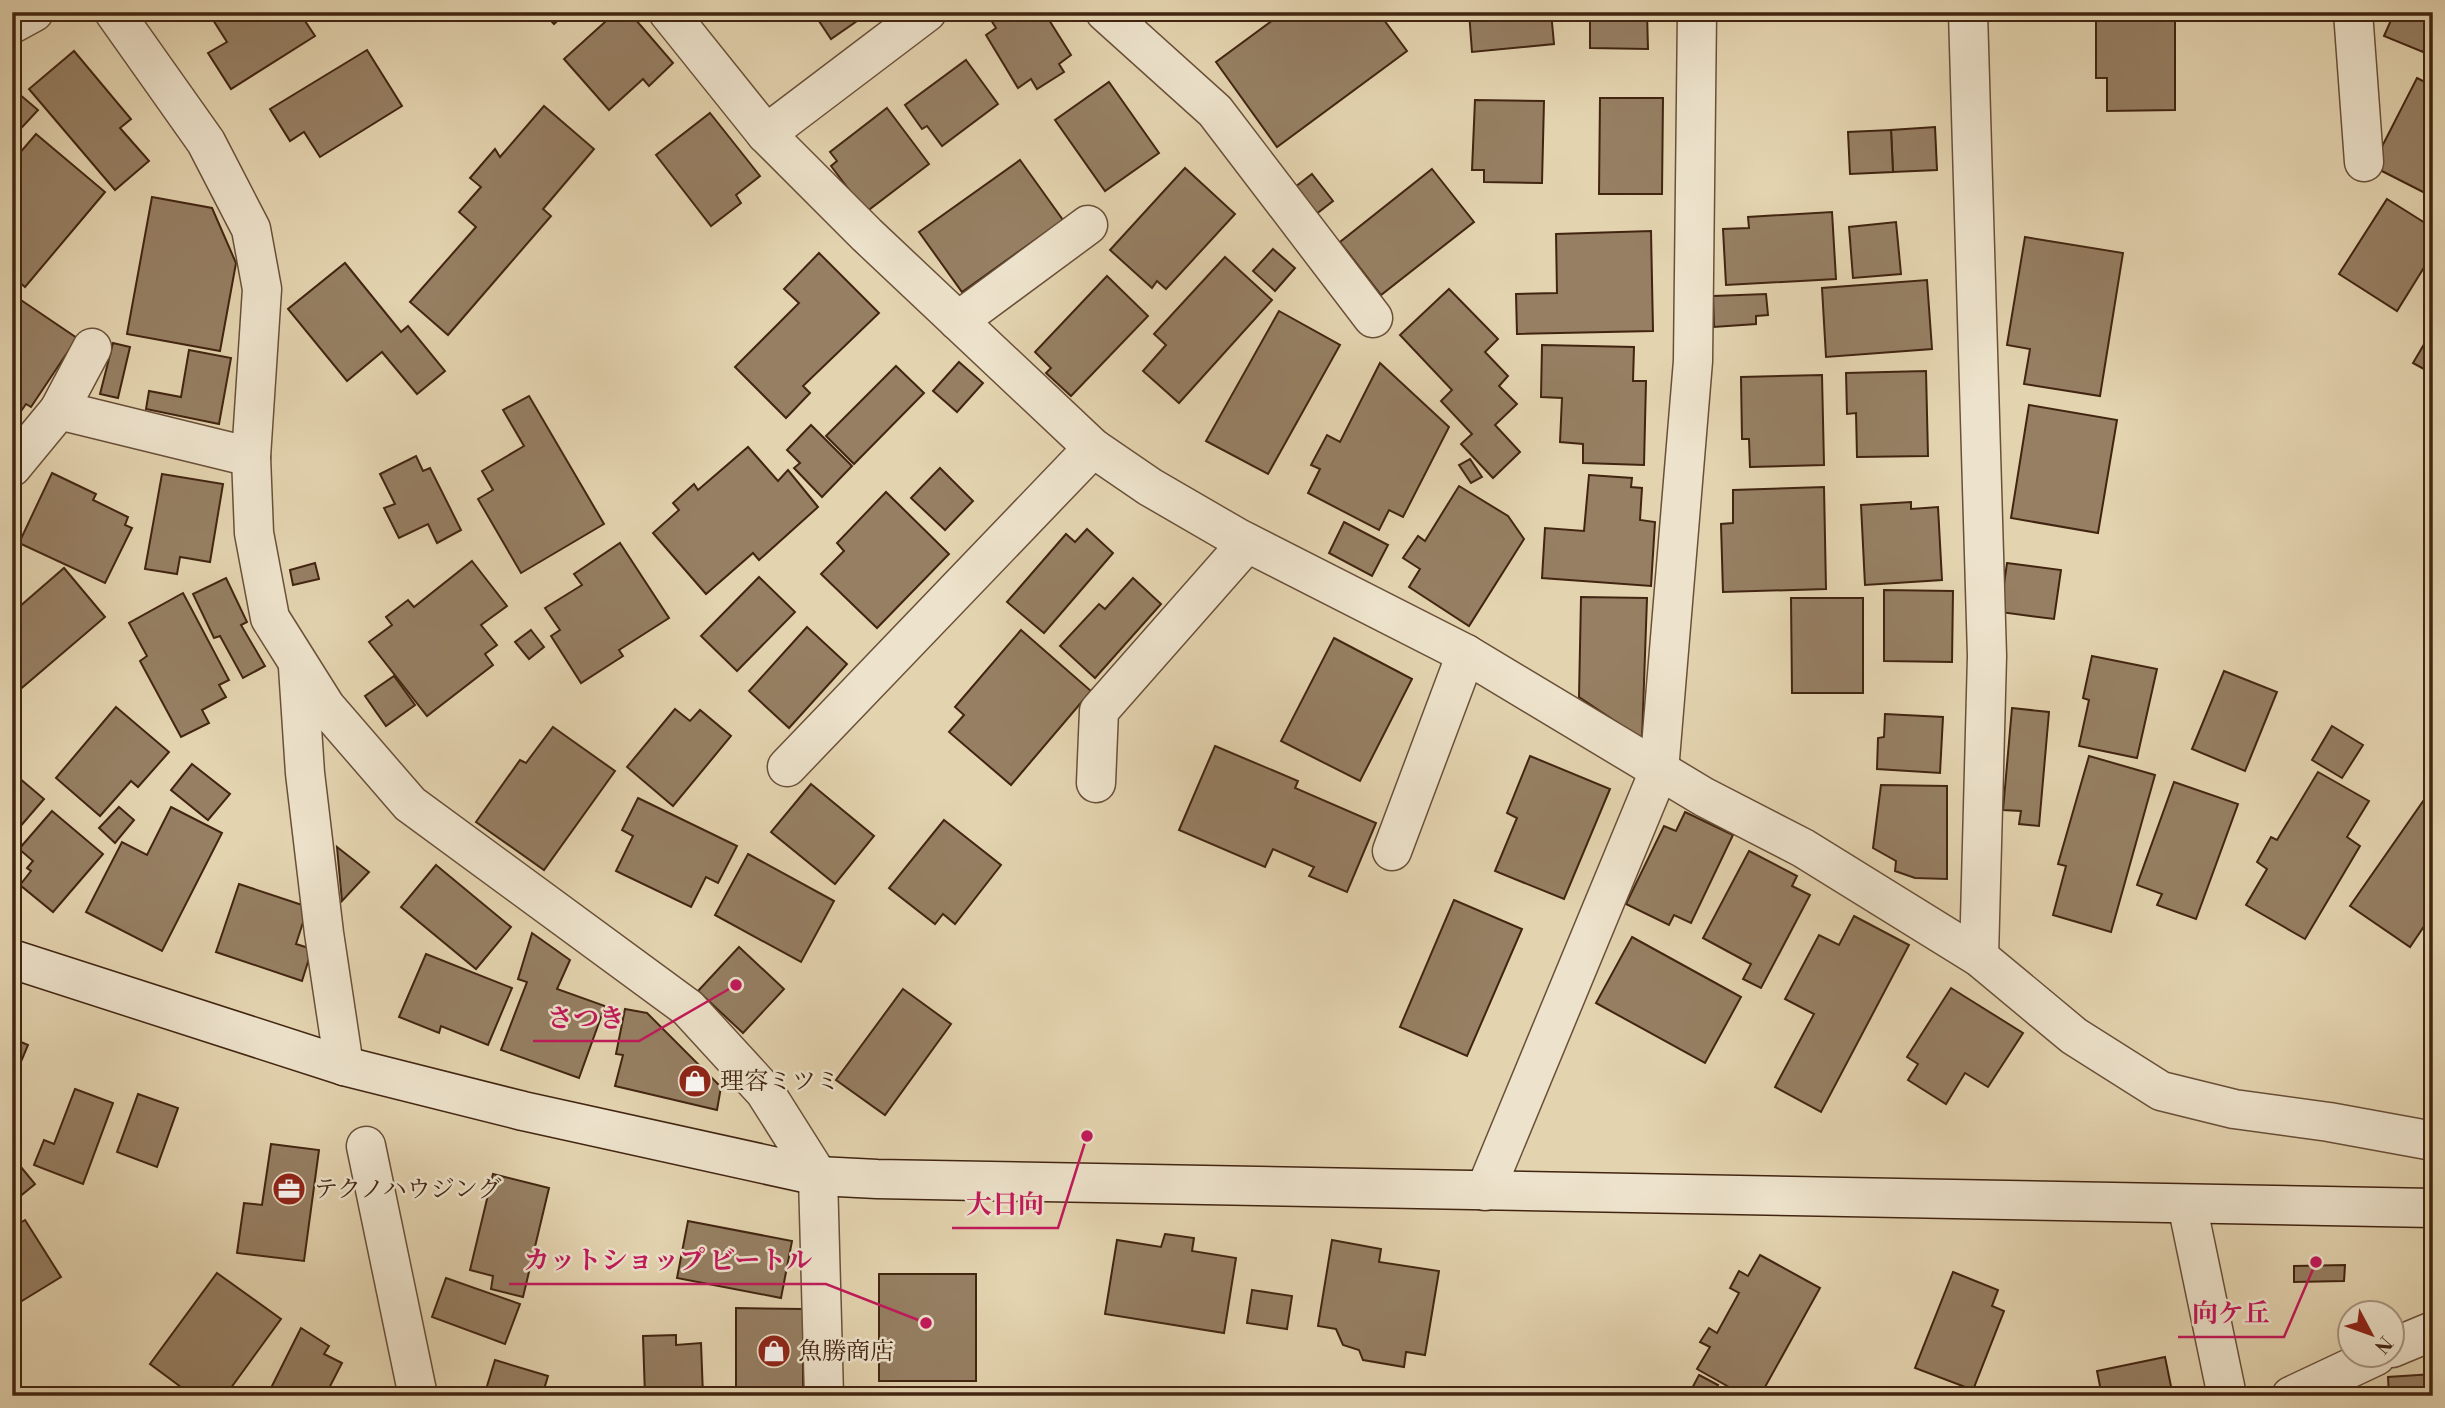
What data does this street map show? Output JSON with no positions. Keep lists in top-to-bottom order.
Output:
{
  "places": {
    "other": [
      "さつき",
      "大日向",
      "向ケ丘",
      "カットショップ ビートル"
    ],
    "shop": ["理容ミツミ", "魚勝商店"],
    "office": ["テクノハウジング"]
  },
  "north": "bottom right"
}
